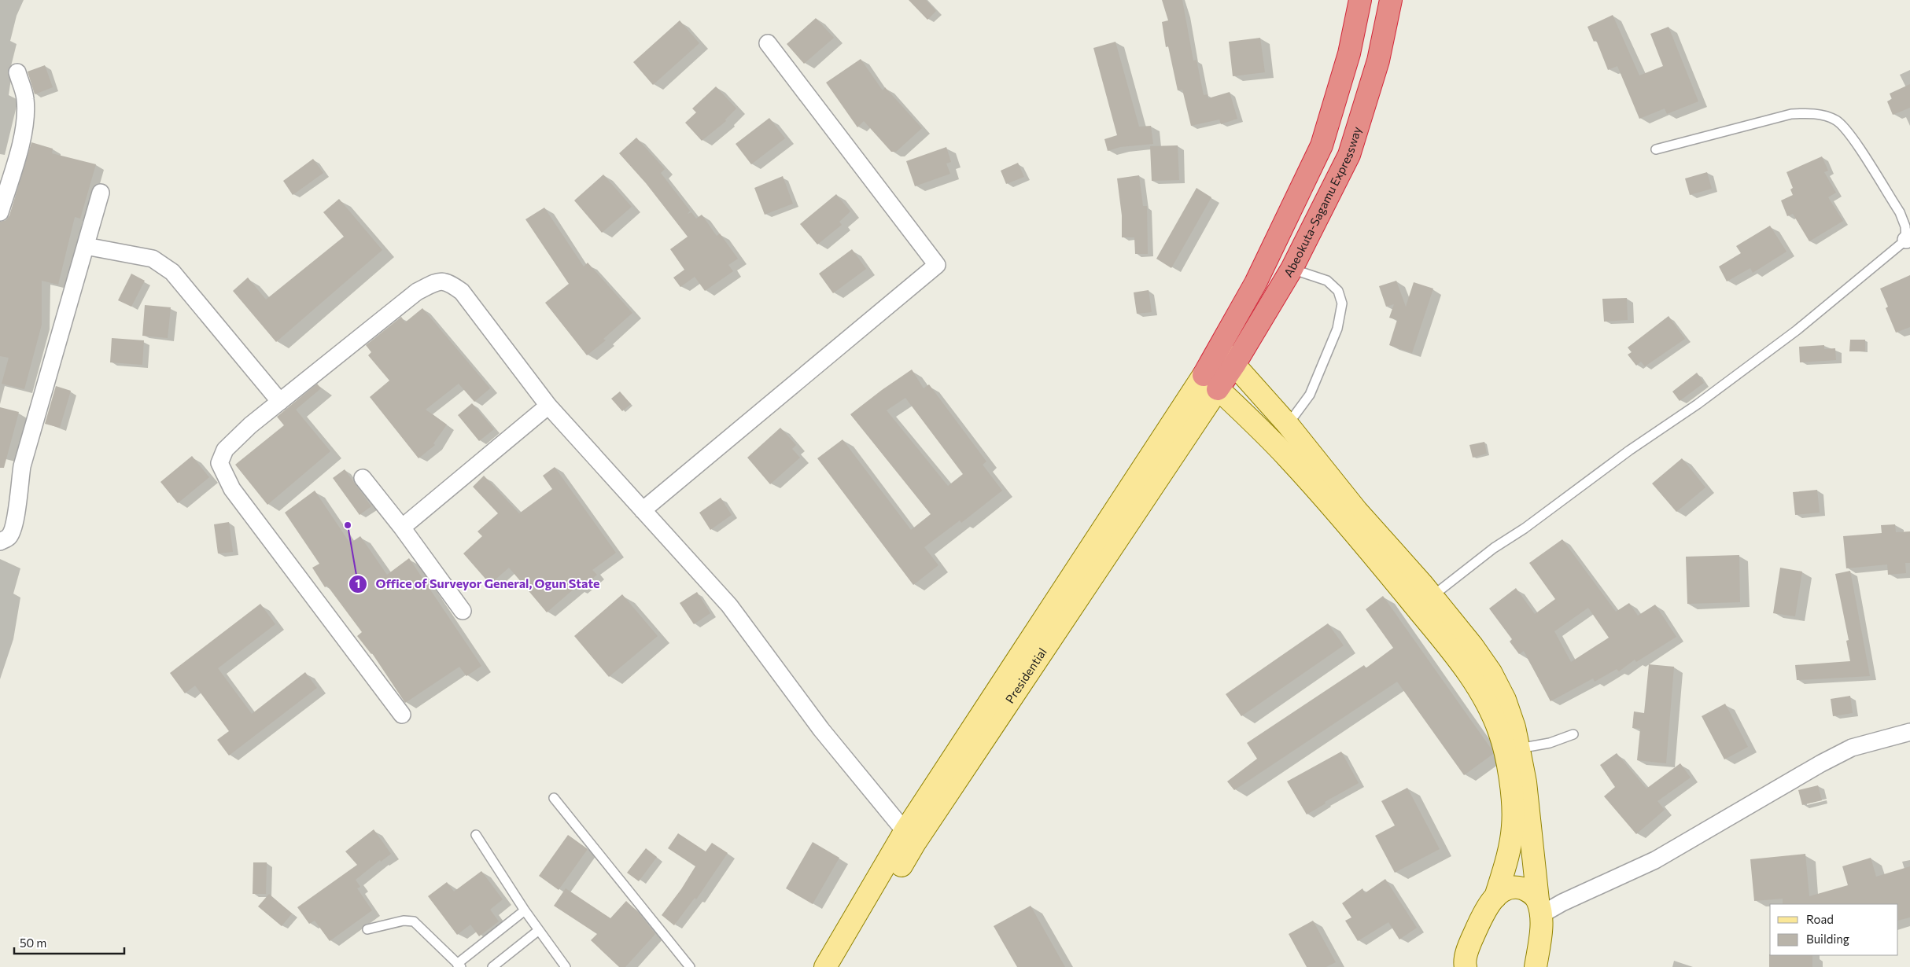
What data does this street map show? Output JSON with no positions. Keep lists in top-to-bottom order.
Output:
{
  "streets": {
    "highway": ["Abeokuta-Sagamu Expressway"]
  },
  "places": ["Office of Surveyor General, Ogun State"],
  "legend": ["Road", "Building"],
  "scale_bar": "50 m"
}
